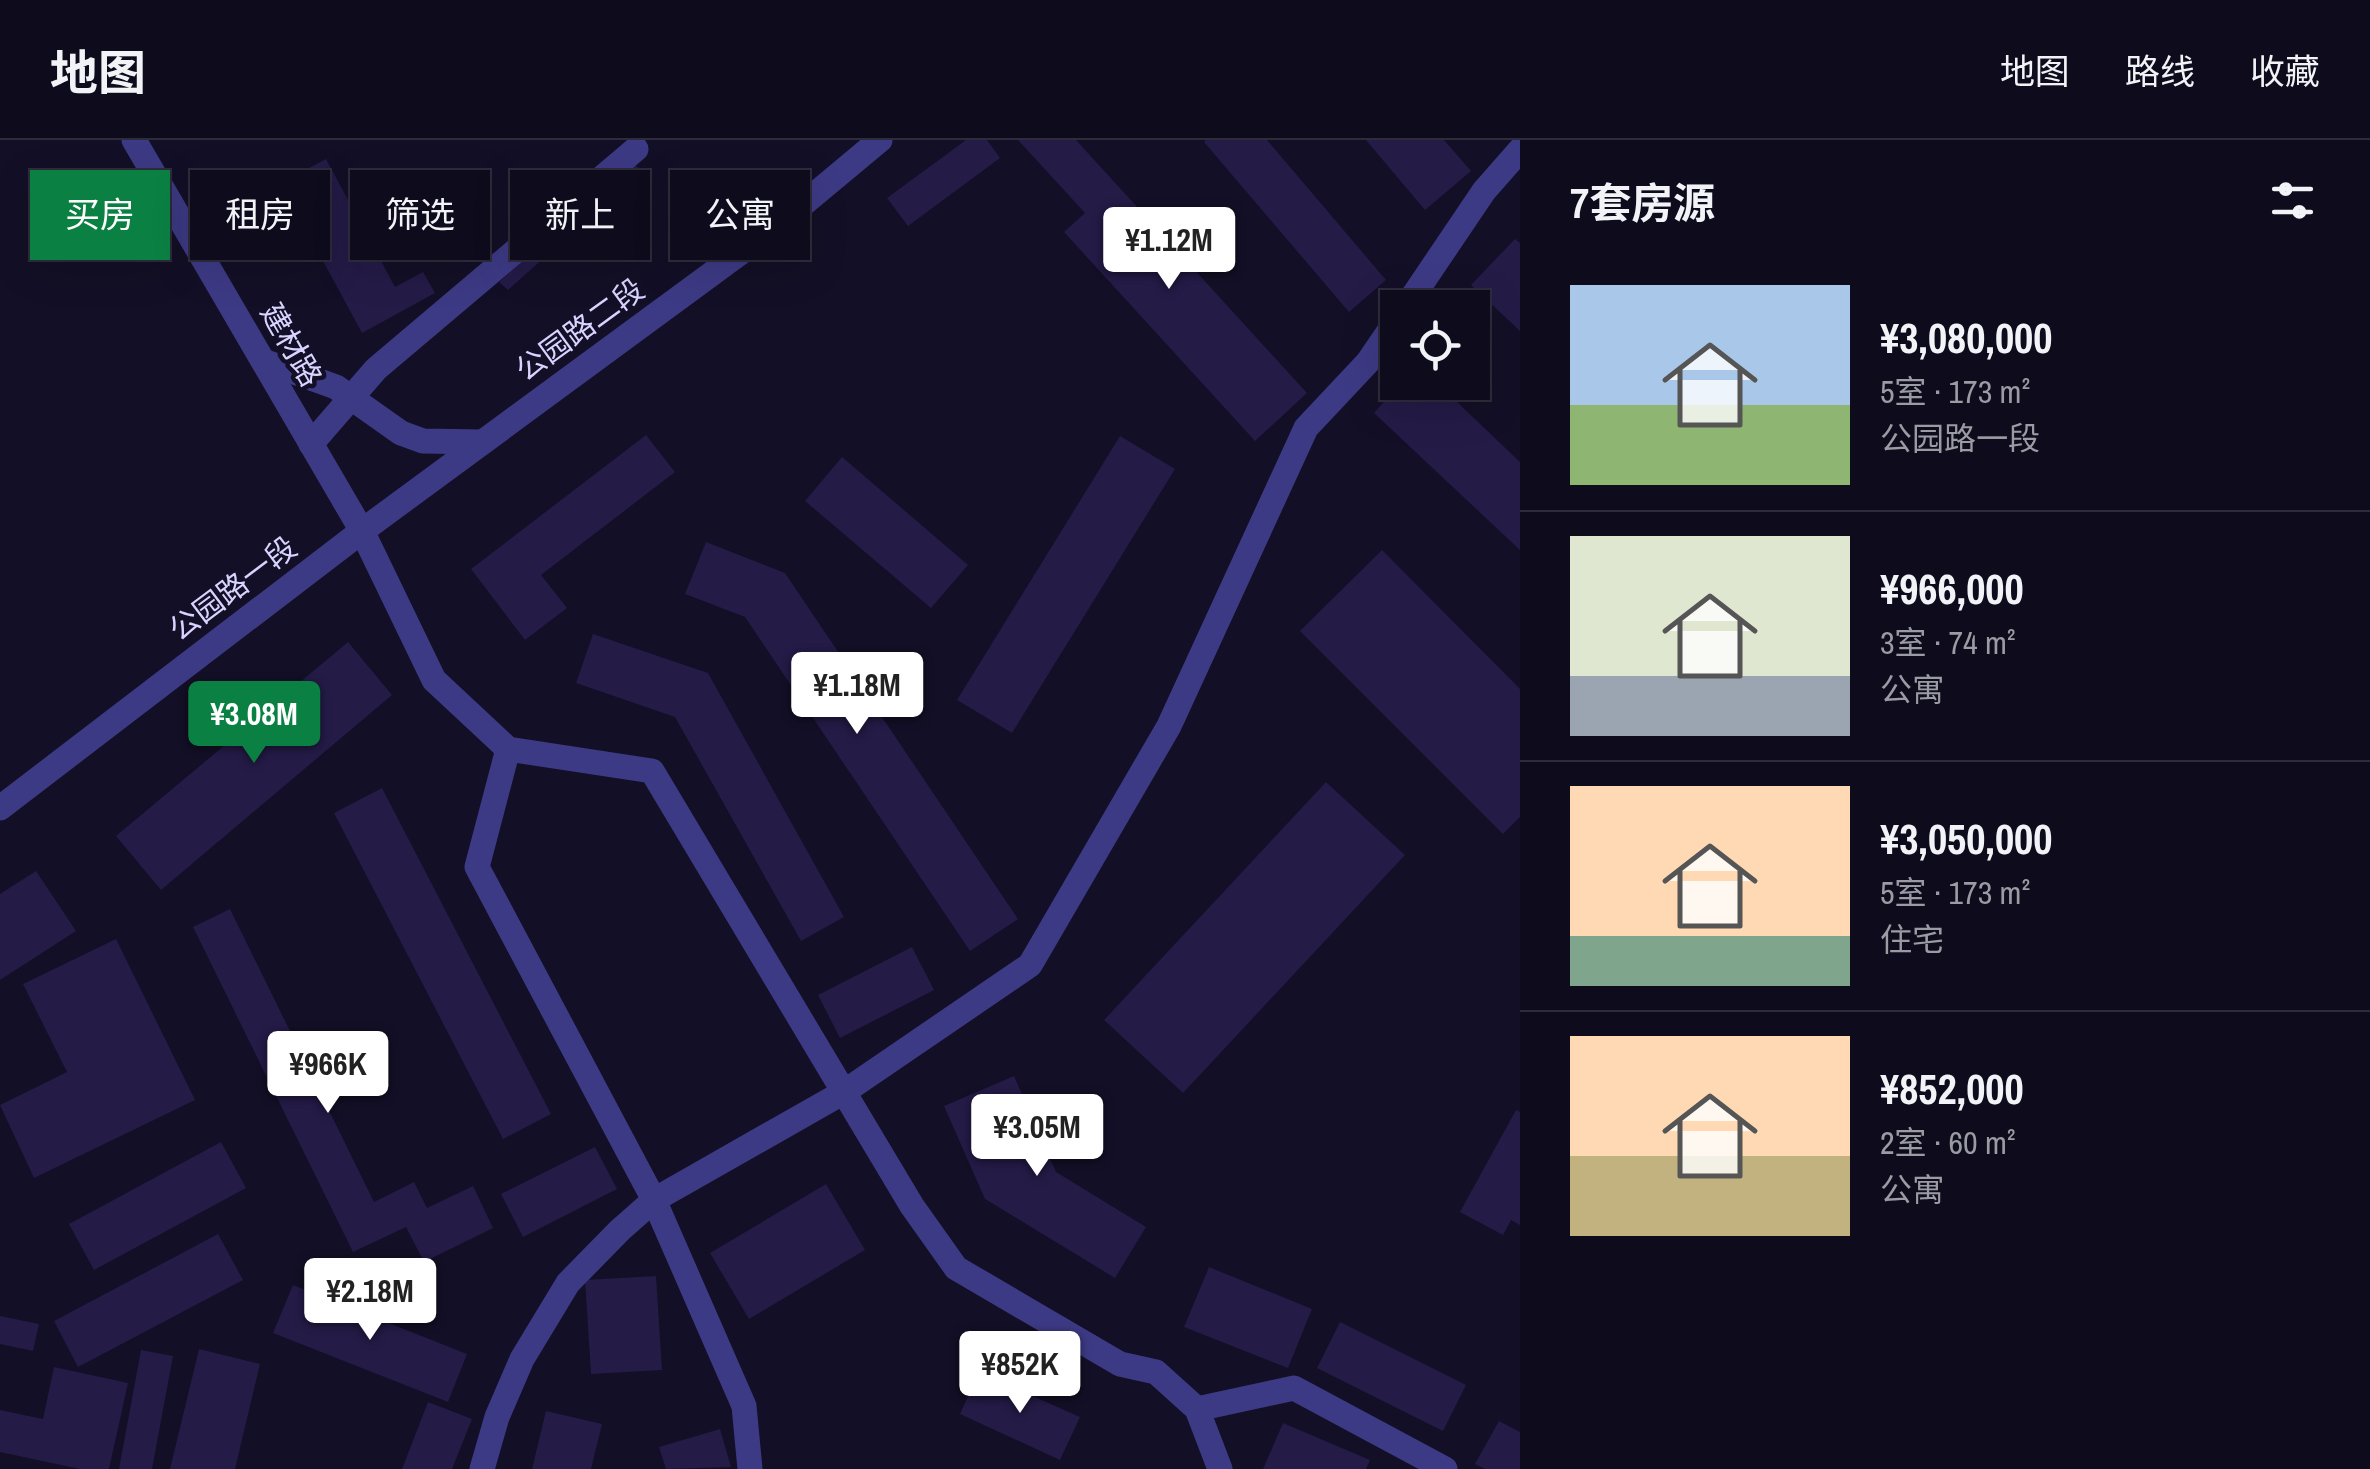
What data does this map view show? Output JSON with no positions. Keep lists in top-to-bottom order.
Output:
{
  "streets": {
    "street": ["公园路二段", "建材路", "公园路一段"]
  },
  "crossings": [
    ["公园路二段", "建材路"],
    ["公园路二段", "公园路一段"],
    ["建材路", "公园路一段"]
  ],
  "page": {
    "header": "地图",
    "nav": ["地图", "路线", "收藏"],
    "heading": "7套房源",
    "chip": [
      "买房",
      "租房",
      "筛选",
      "新上",
      "公寓"
    ],
    "price": [
      "¥1.12M",
      "¥1.18M",
      "¥3.08M",
      "¥966K",
      "¥3.05M",
      "¥2.18M",
      "¥852K"
    ],
    "list": [
      {
        "name": "¥3,080,000",
        "note": "5室 · 173 m² · 公园路一段"
      },
      {
        "name": "¥966,000",
        "note": "3室 · 74 m² · 公寓"
      },
      {
        "name": "¥3,050,000",
        "note": "5室 · 173 m² · 住宅"
      },
      {
        "name": "¥852,000",
        "note": "2室 · 60 m² · 公寓"
      }
    ]
  }
}
